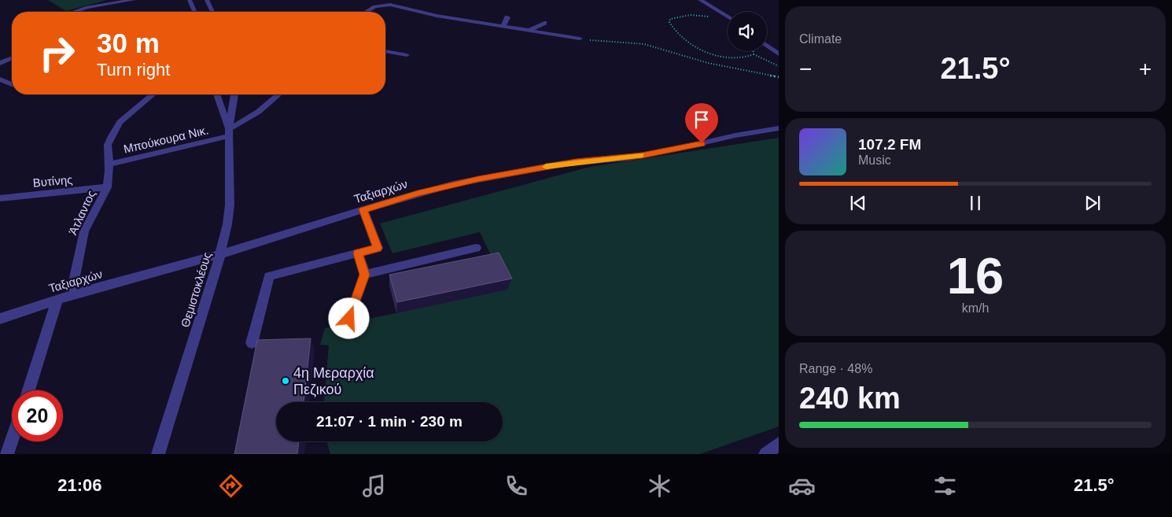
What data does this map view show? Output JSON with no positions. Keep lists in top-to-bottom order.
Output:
{
  "streets": {
    "street": [
      "Μπούκουρα Νικ.",
      "Βυτίνης",
      "Ταξιαρχών",
      "Άτλαντος",
      "Θεμιστοκλέους"
    ]
  },
  "crossings": [
    ["Μπούκουρα Νικ.", "Άτλαντος"],
    ["Μπούκουρα Νικ.", "Θεμιστοκλέους"],
    ["Βυτίνης", "Άτλαντος"],
    ["Ταξιαρχών", "Άτλαντος"],
    ["Ταξιαρχών", "Θεμιστοκλέους"]
  ],
  "places": ["4η Μεραρχία Πεζικού"],
  "page": {
    "tile": [
      "Climate",
      ["16", "km/h"],
      ["Range · 48%", "240 km"]
    ],
    "turn": ["30 m", "Turn right"],
    "heat": ["−", "21.5°", "+"],
    "song": ["107.2 FM", "Music"],
    "limit": "20",
    "trip": "21:07 · 1 min · 230 m",
    "tabs": ["21:06", "21.5°"]
  }
}
